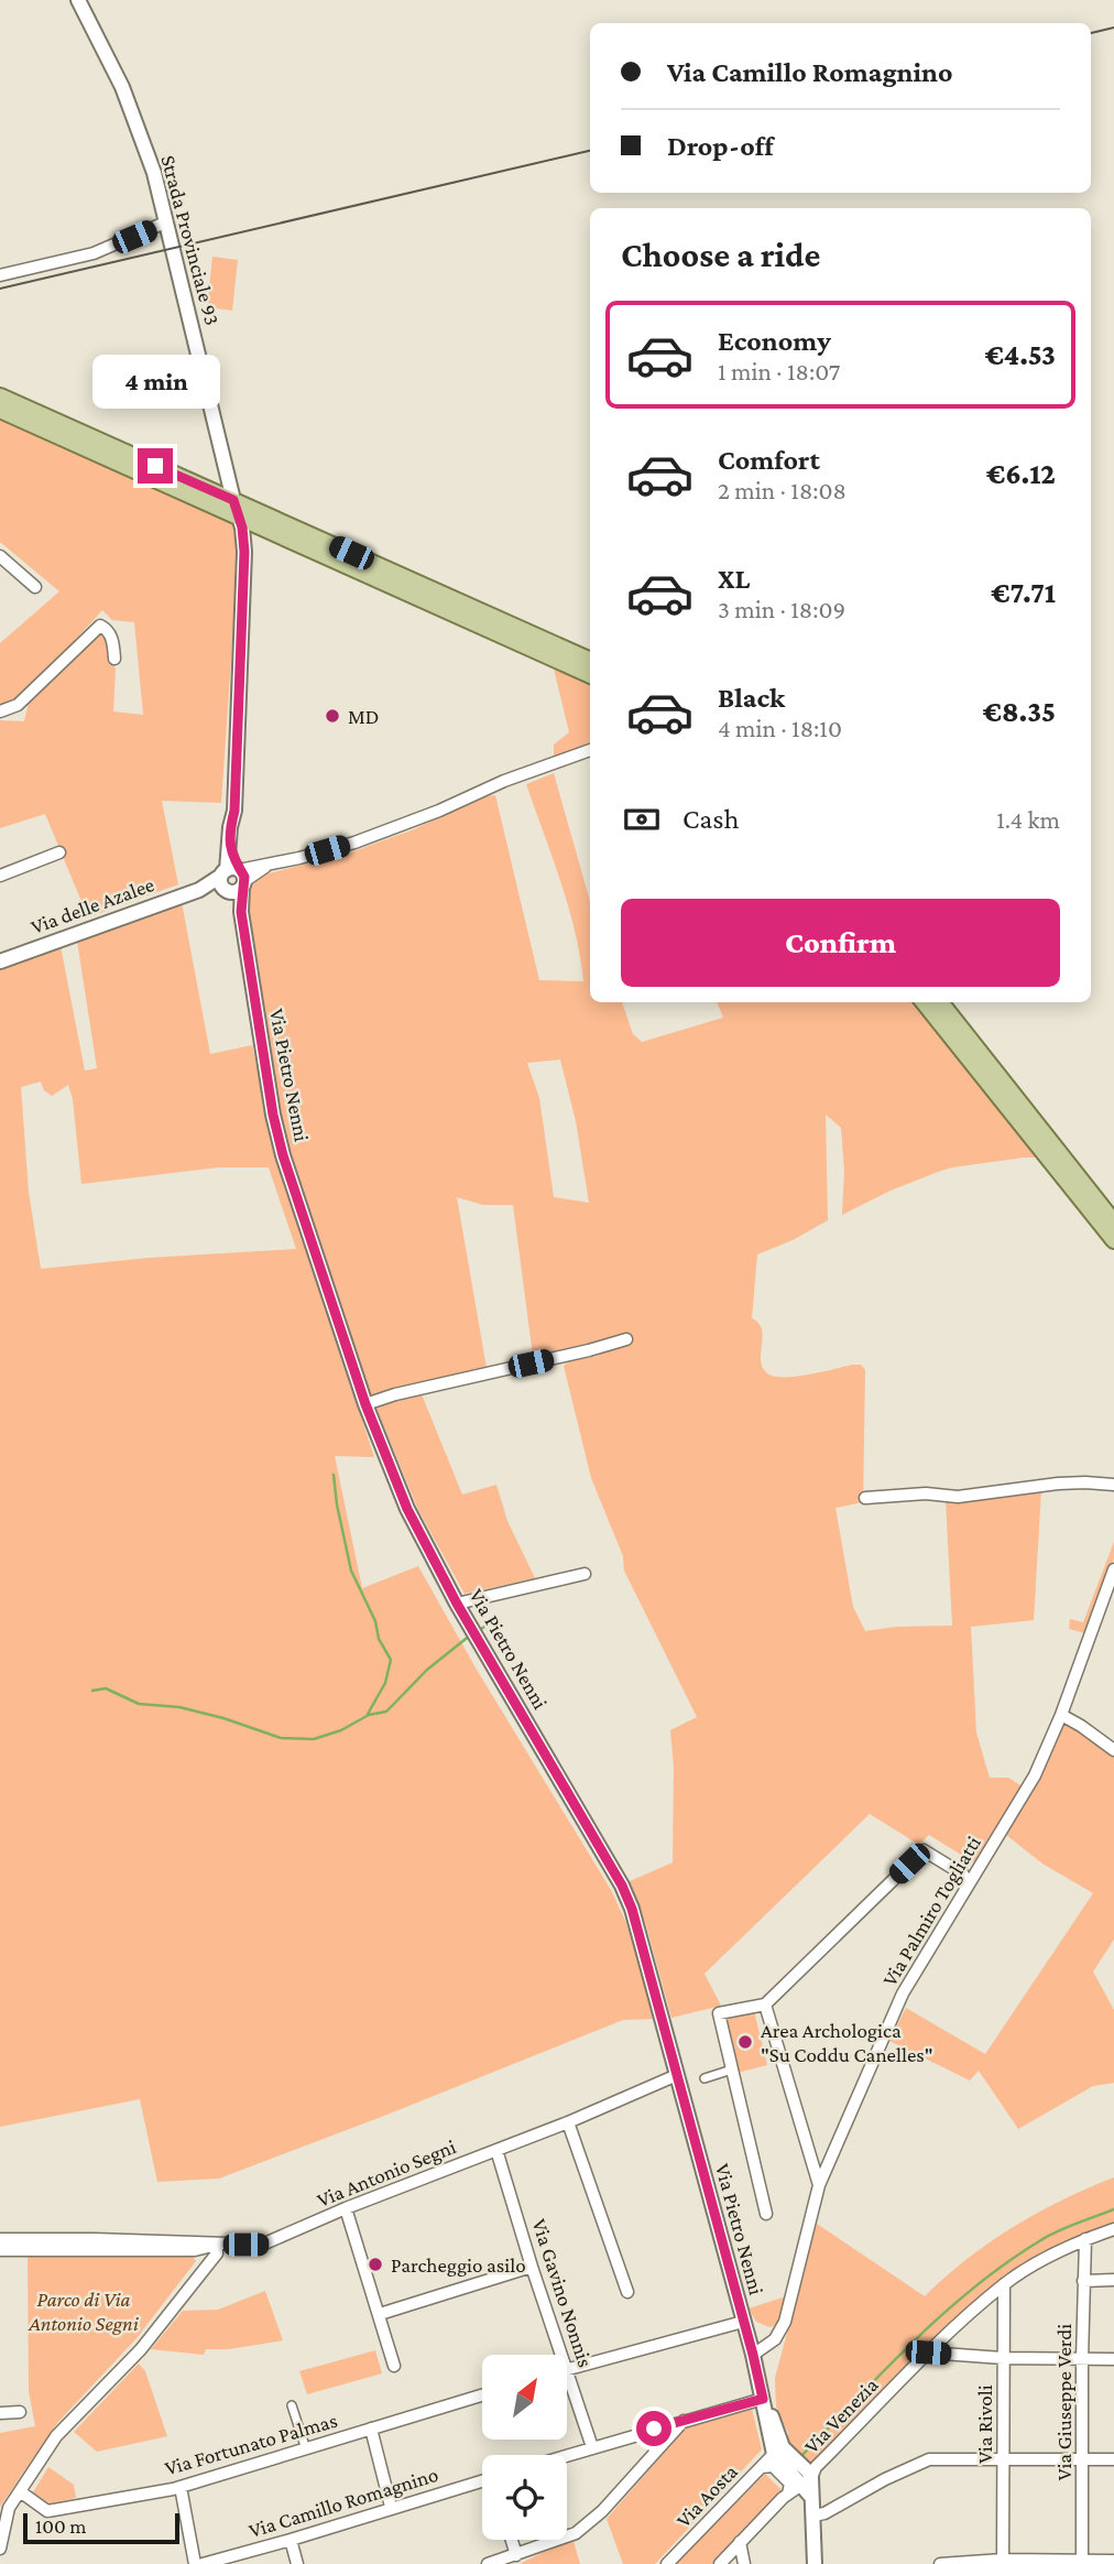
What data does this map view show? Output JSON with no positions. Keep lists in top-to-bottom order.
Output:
{
  "streets": {
    "street": [
      "Strada Provinciale 93",
      "Via delle Azalee",
      "Via Pietro Nenni",
      "Via Palmiro Togliatti",
      "Via Antonio Segni",
      "Via Gavino Nonnis",
      "Via Giuseppe Verdi",
      "Via Venezia",
      "Via Rivoli",
      "Via Fortunato Palmas",
      "Via Aosta",
      "Via Camillo Romagnino"
    ]
  },
  "crossings": [
    ["Via delle Azalee", "Via Pietro Nenni"],
    ["Via Pietro Nenni", "Via Palmiro Togliatti"],
    ["Via Pietro Nenni", "Via Antonio Segni"],
    ["Via Pietro Nenni", "Via Venezia"],
    ["Via Pietro Nenni", "Via Aosta"],
    ["Via Antonio Segni", "Via Gavino Nonnis"],
    ["Via Giuseppe Verdi", "Via Venezia"],
    ["Via Venezia", "Via Rivoli"]
  ],
  "parks": ["Parco di Via Antonio Segni"],
  "places": ["MD", "Area Archologica \"Su Coddu Canelles\"", "Parcheggio asilo"],
  "scale_bar": "100 m",
  "north": "top right",
  "page": {
    "banner": ["Via Camillo Romagnino", "Drop-off"],
    "heading": "Choose a ride",
    "list": [
      {
        "name": "Economy",
        "note": "1 min · 18:07",
        "value": "€4.53"
      },
      {
        "name": "Comfort",
        "note": "2 min · 18:08",
        "value": "€6.12"
      },
      {
        "name": "XL",
        "note": "3 min · 18:09",
        "value": "€7.71"
      },
      {
        "name": "Black",
        "note": "4 min · 18:10",
        "value": "€8.35"
      }
    ],
    "bubble": "4 min",
    "pay": ["Cash", "1.4 km"],
    "buttons": "Confirm",
    "scale": "100 m"
  }
}
